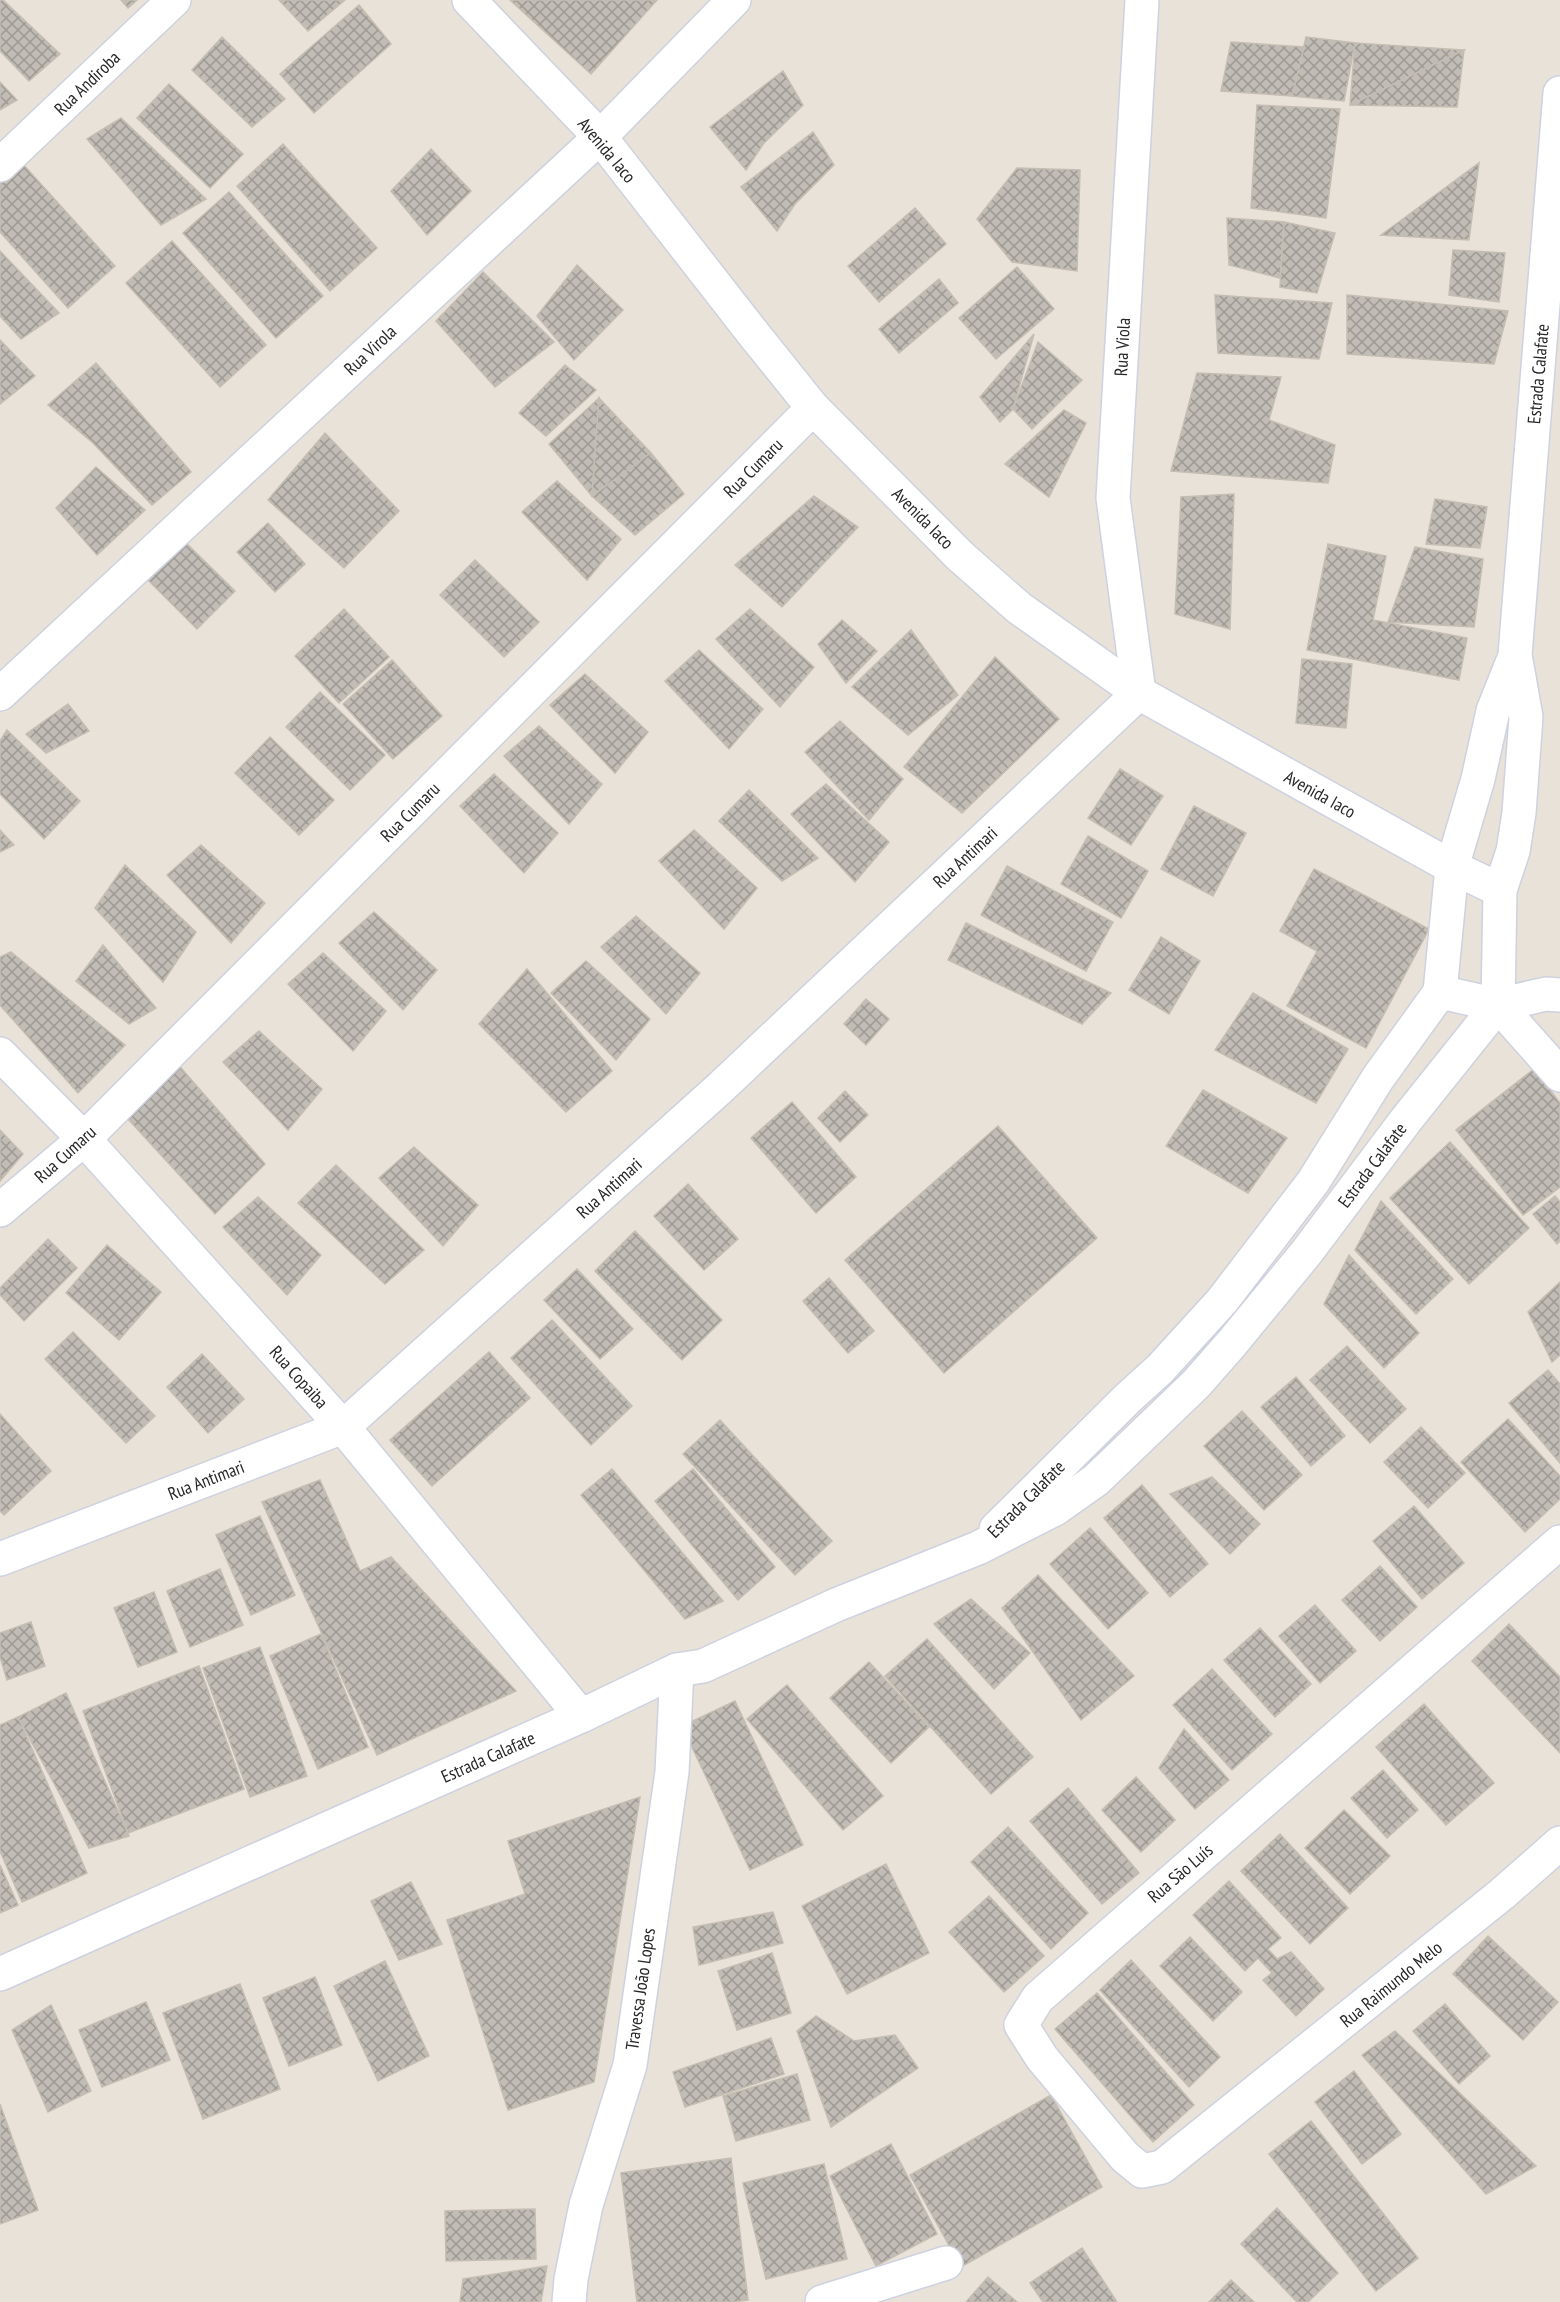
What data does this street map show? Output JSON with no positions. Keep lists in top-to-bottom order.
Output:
{
  "streets": {
    "street": [
      "Rua Andiroba",
      "Avenida Iaco",
      "Rua Viola",
      "Rua Virola",
      "Estrada Calafate",
      "Rua Cumaru",
      "Rua Antimari",
      "Rua Copaiba",
      "Rua São Luís",
      "Rua Raimundo Melo",
      "Travessa João Lopes"
    ]
  },
  "crossings": [
    ["Avenida Iaco", "Rua Viola"],
    ["Avenida Iaco", "Rua Virola"],
    ["Avenida Iaco", "Estrada Calafate"],
    ["Avenida Iaco", "Rua Cumaru"],
    ["Avenida Iaco", "Rua Antimari"],
    ["Rua Viola", "Rua Antimari"],
    ["Estrada Calafate", "Rua Copaiba"],
    ["Estrada Calafate", "Travessa João Lopes"],
    ["Rua Cumaru", "Rua Copaiba"],
    ["Rua Antimari", "Rua Copaiba"],
    ["Rua São Luís", "Rua Raimundo Melo"]
  ]
}
